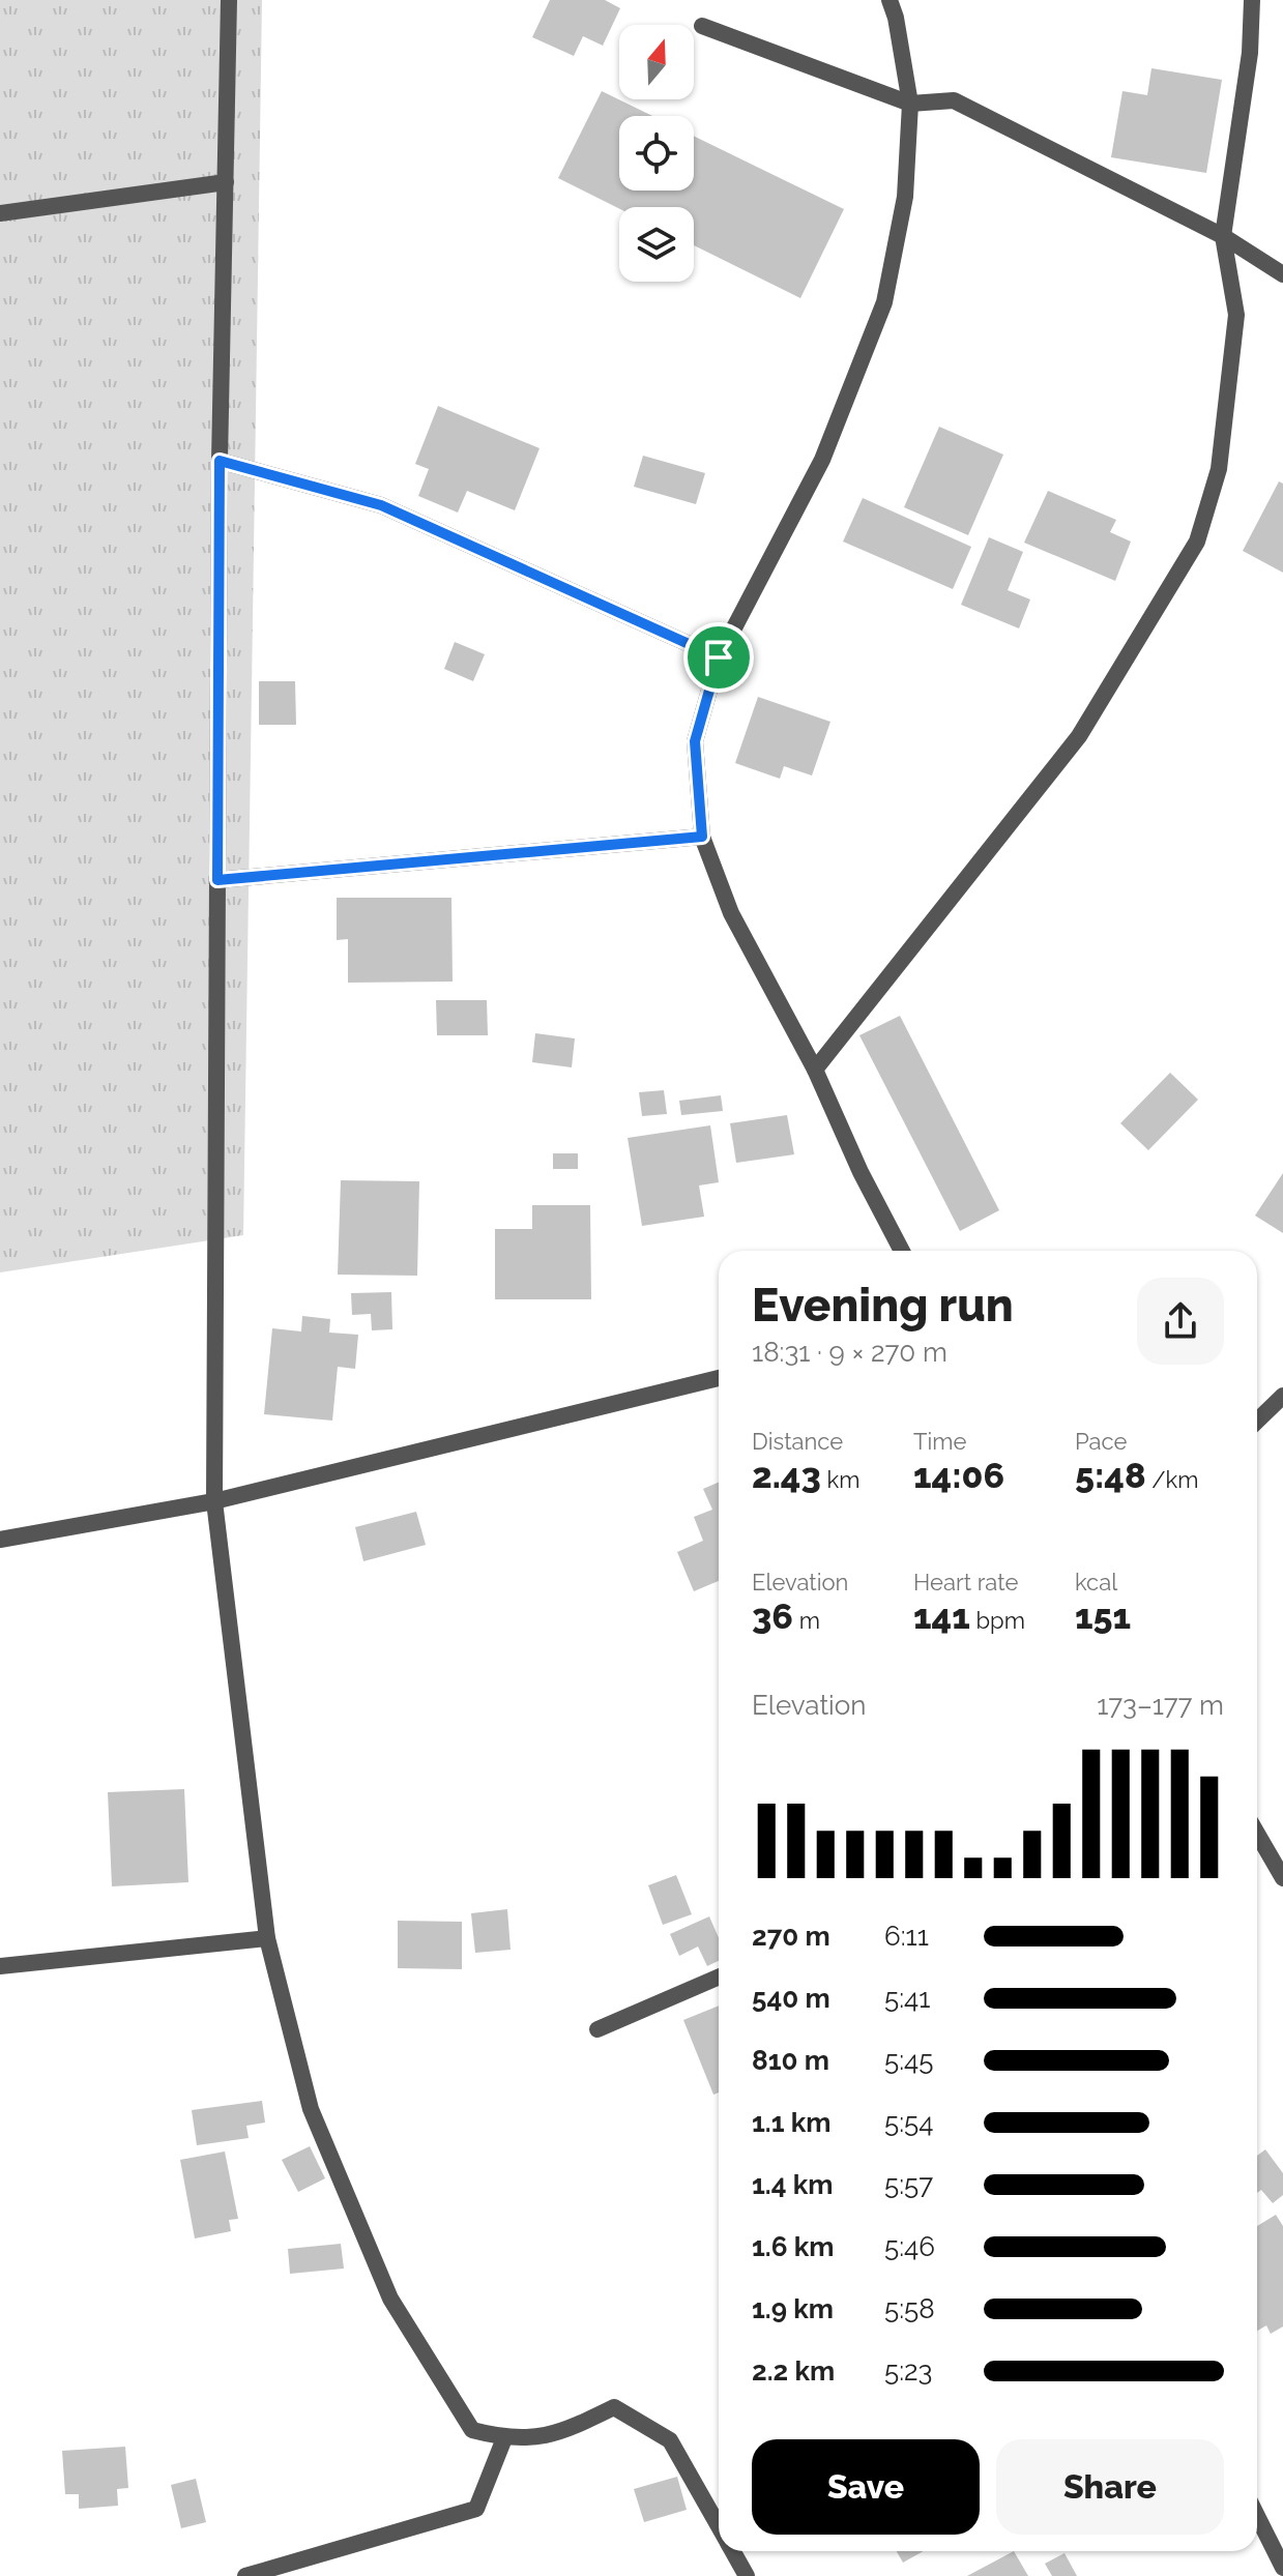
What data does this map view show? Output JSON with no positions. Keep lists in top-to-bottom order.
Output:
{
  "north": "top",
  "page": {
    "heading": ["Evening run", "18:31 · 9 × 270 m"],
    "stats": [
      ["Distance", "2.43 km"],
      ["Time", "14:06"],
      ["Pace", "5:48 /km"],
      ["Elevation", "36 m"],
      ["Heart rate", "141 bpm"],
      ["kcal", "151"]
    ],
    "chart": ["Elevation", "173–177 m"],
    "list": [
      {
        "name": "270 m",
        "note": "6:11"
      },
      {
        "name": "540 m",
        "note": "5:41"
      },
      {
        "name": "810 m",
        "note": "5:45"
      },
      {
        "name": "1.1 km",
        "note": "5:54"
      },
      {
        "name": "1.4 km",
        "note": "5:57"
      },
      {
        "name": "1.6 km",
        "note": "5:46"
      },
      {
        "name": "1.9 km",
        "note": "5:58"
      },
      {
        "name": "2.2 km",
        "note": "5:23"
      }
    ],
    "buttons": ["Save", "Share"]
  }
}
